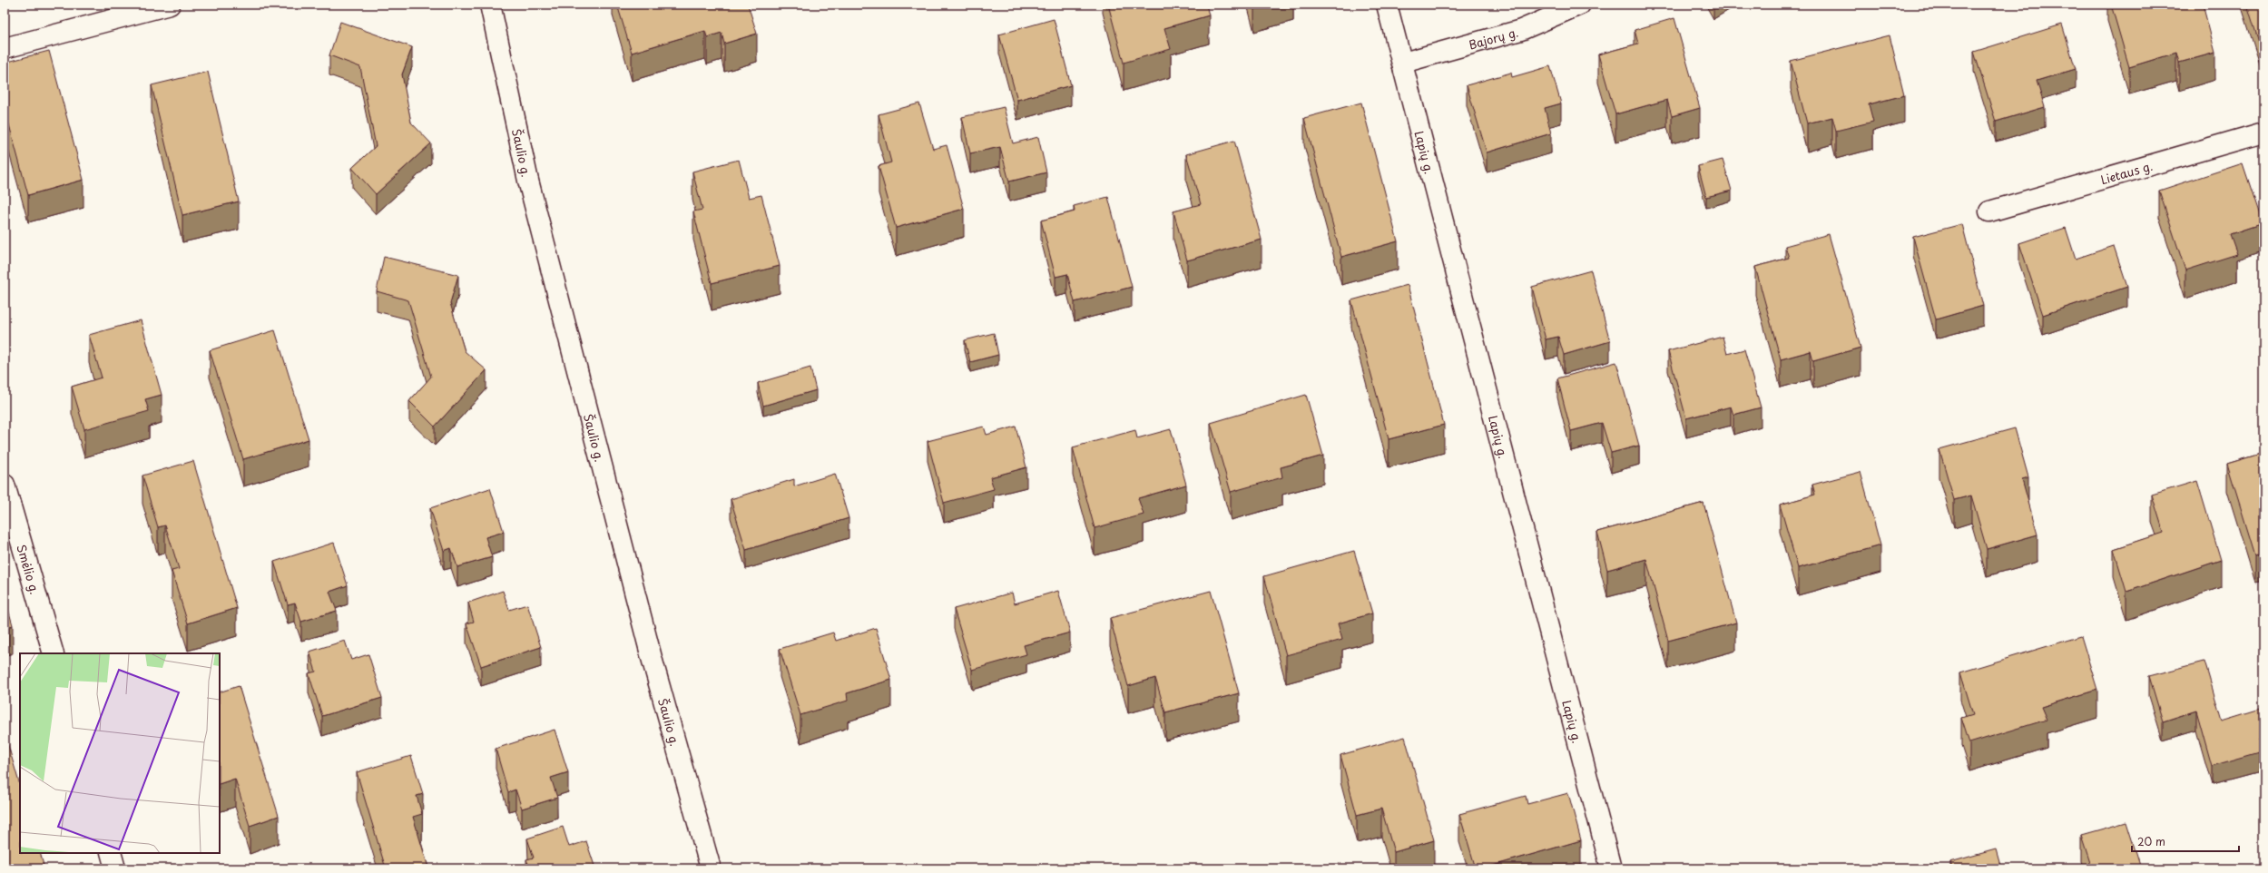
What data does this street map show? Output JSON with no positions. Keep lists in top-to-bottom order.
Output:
{
  "streets": {
    "street": [
      "Bajorų g.",
      "Lapių g.",
      "Šaulio g.",
      "Lietaus g.",
      "Smėlio g."
    ]
  },
  "crossings": [
    ["Bajorų g.", "Lapių g."]
  ],
  "scale_bar": "20 m"
}
